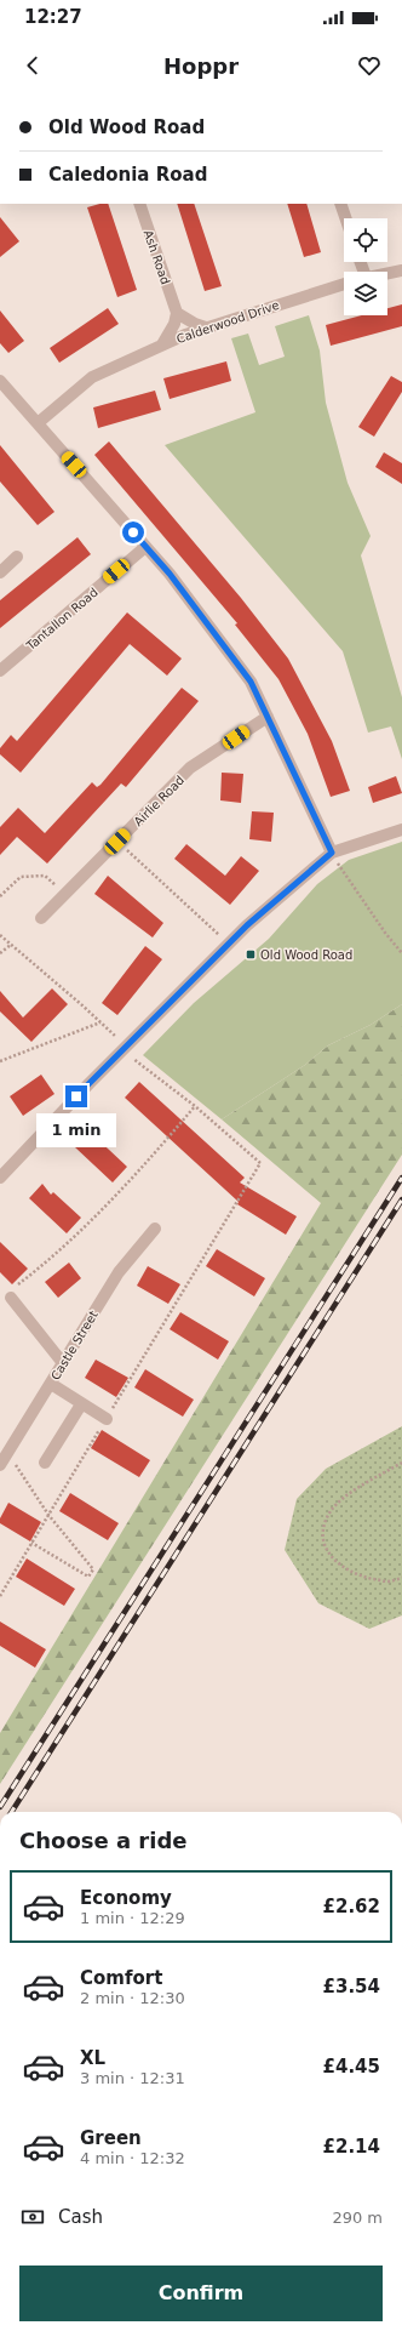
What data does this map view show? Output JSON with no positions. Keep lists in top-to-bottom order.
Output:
{
  "streets": {
    "street": [
      "Ash Road",
      "Calderwood Drive",
      "Tantallon Road",
      "Airlie Road",
      "Castle Street"
    ]
  },
  "places": {
    "transit": ["Old Wood Road"]
  },
  "page": {
    "status": "12:27",
    "header": "Hoppr",
    "banner": ["Old Wood Road", "Caledonia Road"],
    "bubble": "1 min",
    "heading": "Choose a ride",
    "list": [
      {
        "name": "Economy",
        "note": "1 min · 12:29",
        "value": "£2.62"
      },
      {
        "name": "Comfort",
        "note": "2 min · 12:30",
        "value": "£3.54"
      },
      {
        "name": "XL",
        "note": "3 min · 12:31",
        "value": "£4.45"
      },
      {
        "name": "Green",
        "note": "4 min · 12:32",
        "value": "£2.14"
      }
    ],
    "pay": ["Cash", "290 m"],
    "buttons": "Confirm"
  }
}
